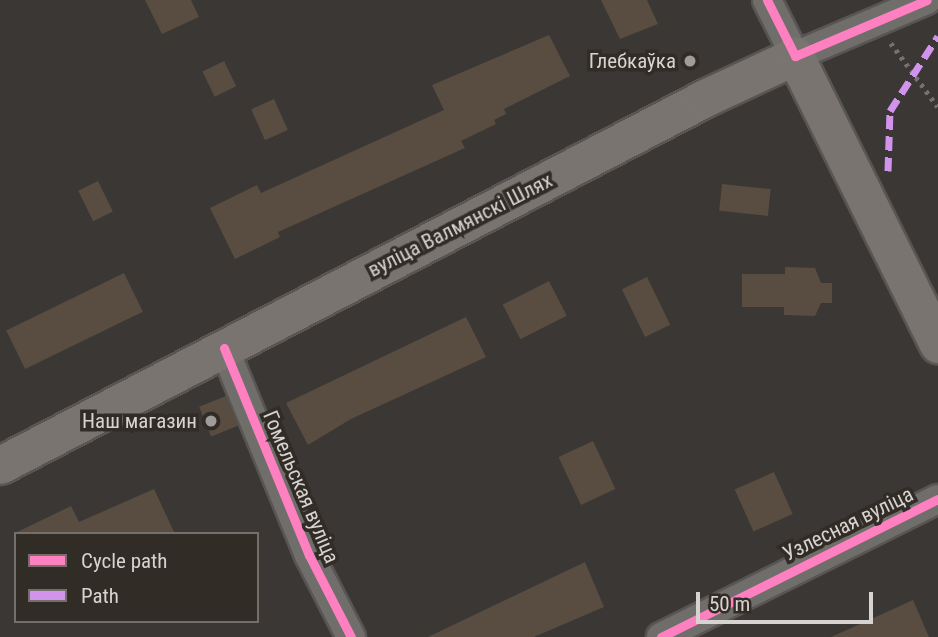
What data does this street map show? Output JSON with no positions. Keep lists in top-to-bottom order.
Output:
{
  "streets": {
    "main road": ["вуліца Валмянскі Шлях"],
    "street": ["Гомельская вуліца", "Узлесная вуліца"]
  },
  "crossings": [
    ["вуліца Валмянскі Шлях", "Гомельская вуліца"]
  ],
  "places": ["Глебкаўка", "Наш магазин"],
  "legend": ["Cycle path", "Path"],
  "scale_bar": "50 m"
}
